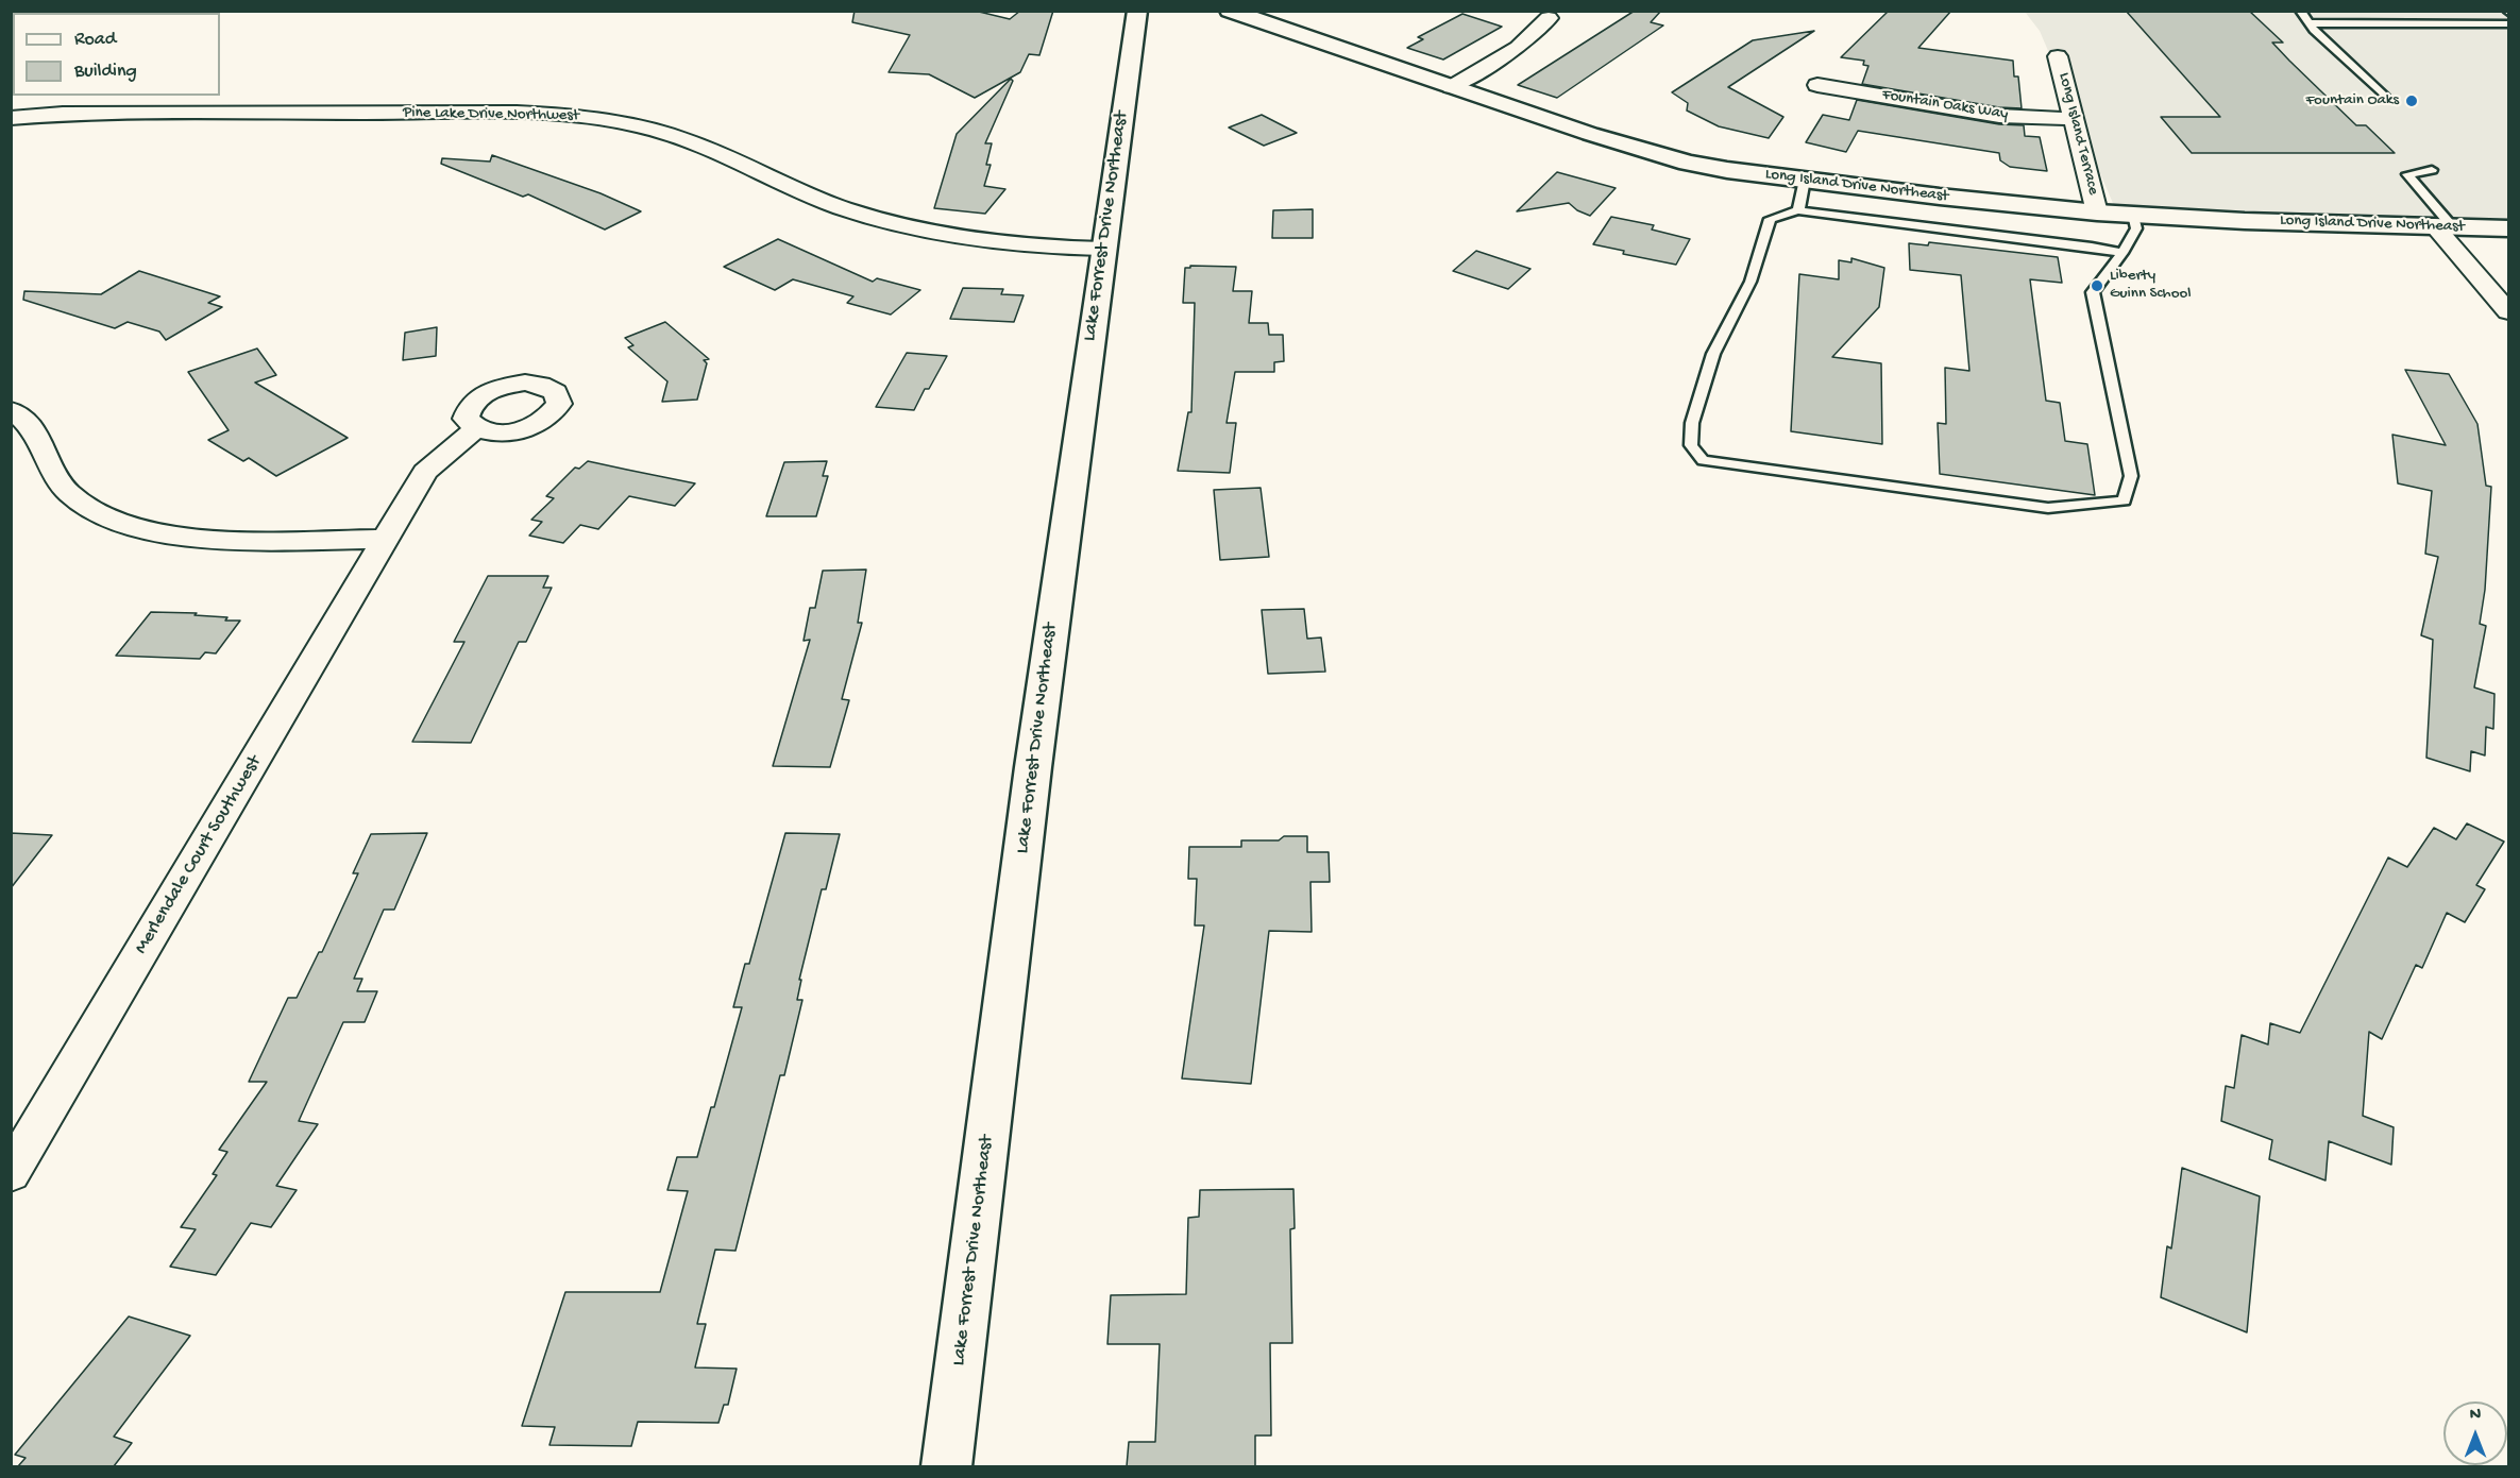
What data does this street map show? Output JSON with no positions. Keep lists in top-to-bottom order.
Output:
{
  "streets": {
    "street": [
      "Fountain Oaks Way",
      "Pine Lake Drive Northwest",
      "Long Island Terrace",
      "Long Island Drive Northeast",
      "Lake Forrest Drive Northeast",
      "Merlendale Court Southwest"
    ]
  },
  "crossings": [
    ["Fountain Oaks Way", "Long Island Terrace"],
    ["Pine Lake Drive Northwest", "Lake Forrest Drive Northeast"],
    ["Long Island Terrace", "Long Island Drive Northeast"]
  ],
  "places": ["Fountain Oaks", "Liberty Guinn School"],
  "legend": ["Road", "Building"],
  "north": "top"
}
